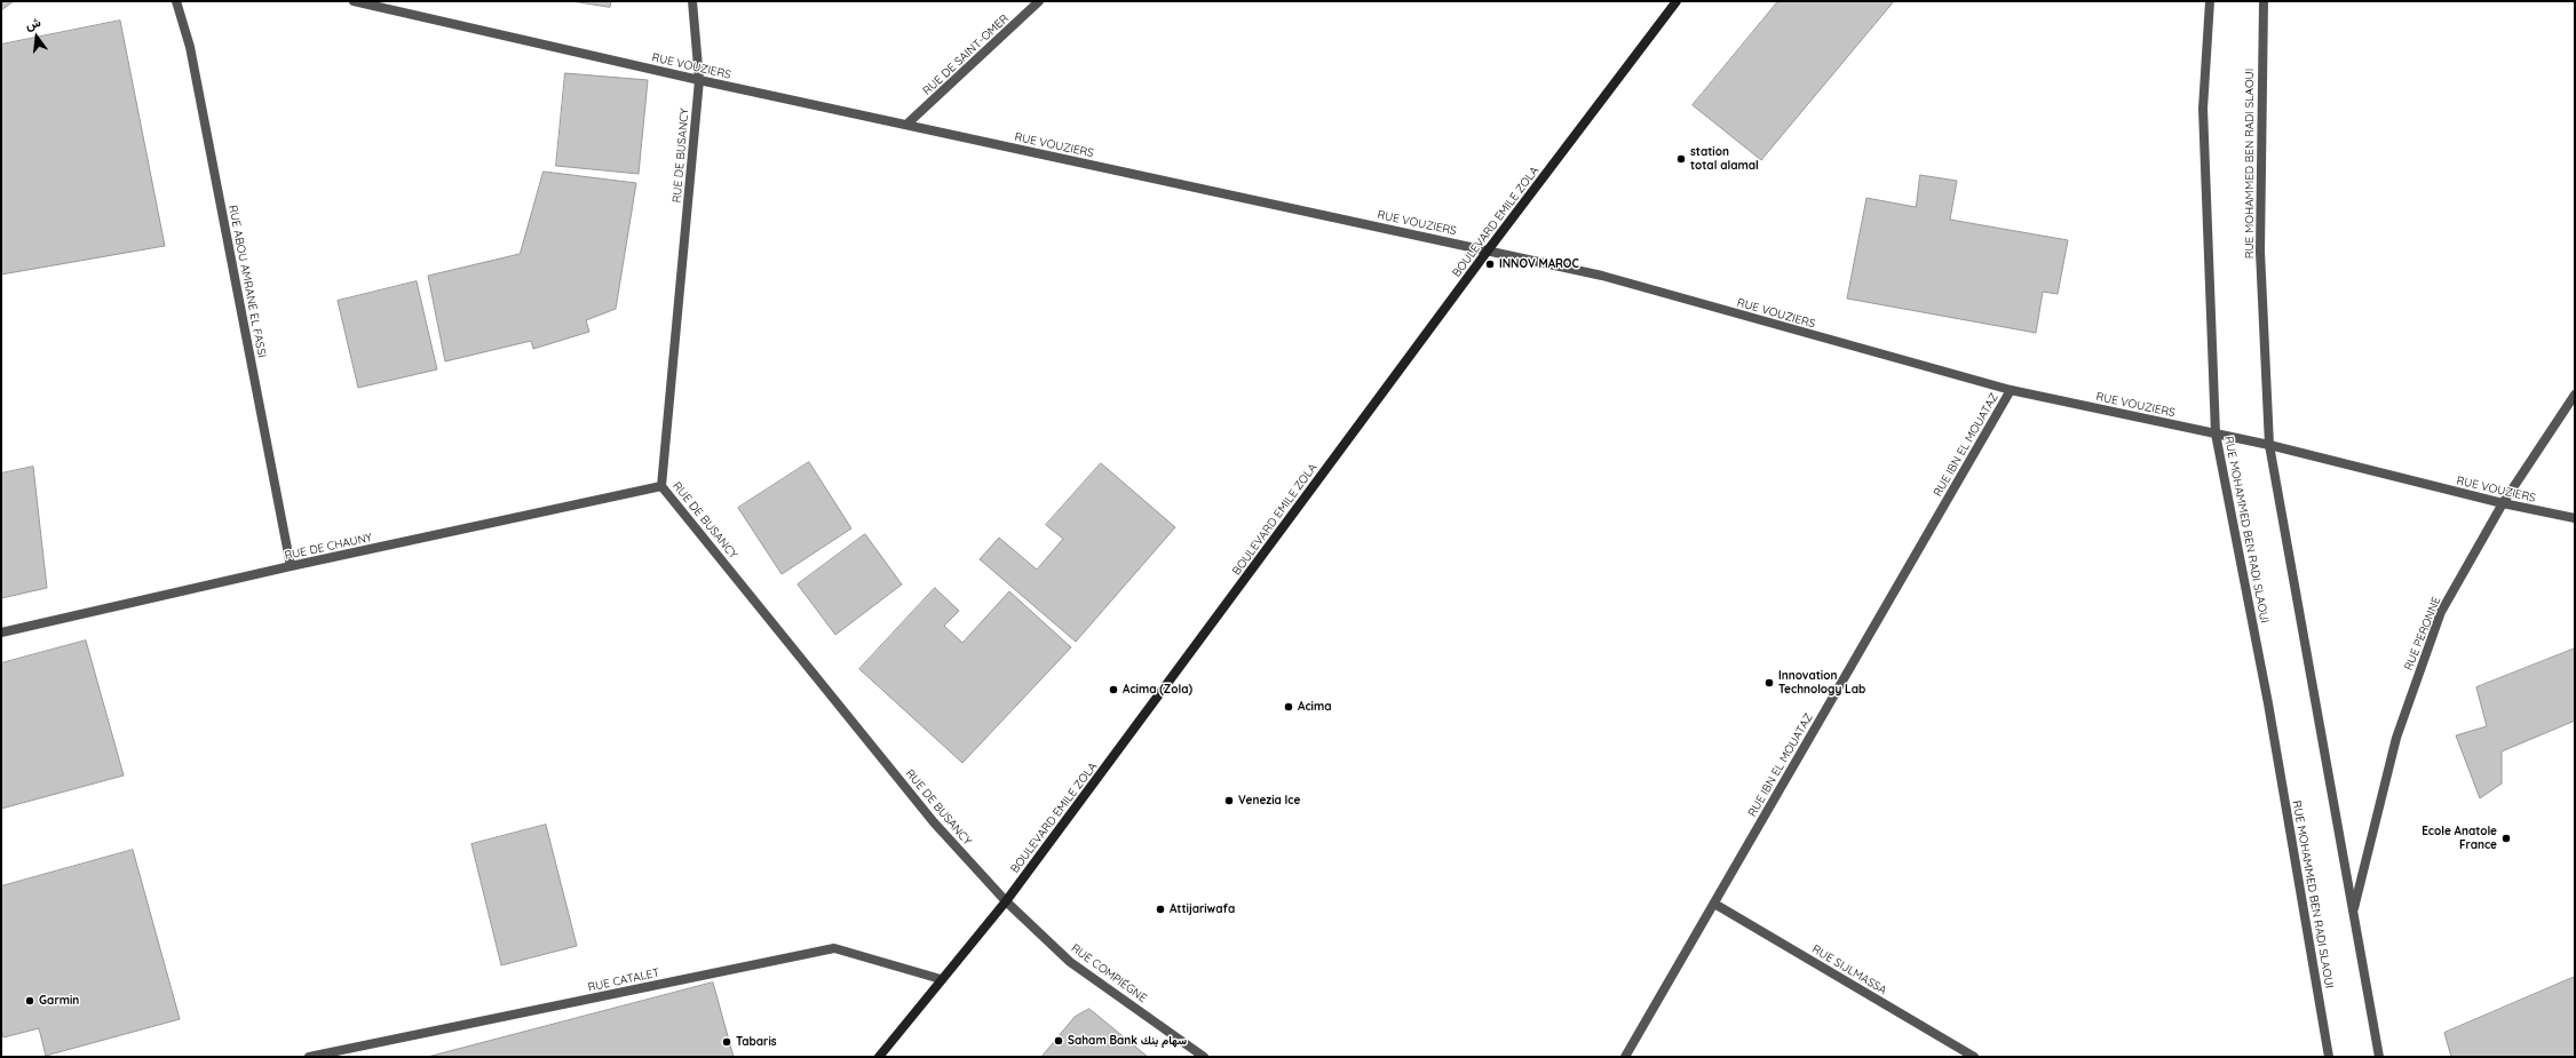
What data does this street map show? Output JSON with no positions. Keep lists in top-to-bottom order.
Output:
{
  "streets": {
    "main road": ["BOULEVARD EMILE ZOLA"],
    "street": [
      "RUE DE SAINT-OMER",
      "RUE VOUZIERS",
      "RUE DE BUSANCY",
      "RUE MOHAMMED BEN RADI SLAOUI",
      "RUE ABOU AMRANE EL FASSI",
      "RUE IBN EL MOUATAZ",
      "RUE DE CHAUNY",
      "RUE PERONNE",
      "RUE SIJLMASSA",
      "RUE COMPIÉGNE",
      "RUE CATALET"
    ]
  },
  "crossings": [
    ["RUE DE SAINT-OMER", "RUE VOUZIERS"],
    ["RUE VOUZIERS", "RUE DE BUSANCY"],
    ["RUE VOUZIERS", "RUE MOHAMMED BEN RADI SLAOUI"],
    ["RUE VOUZIERS", "BOULEVARD EMILE ZOLA"],
    ["RUE VOUZIERS", "RUE IBN EL MOUATAZ"],
    ["RUE VOUZIERS", "RUE PERONNE"],
    ["RUE DE BUSANCY", "BOULEVARD EMILE ZOLA"],
    ["RUE DE BUSANCY", "RUE DE CHAUNY"],
    ["RUE DE BUSANCY", "RUE COMPIÉGNE"],
    ["RUE MOHAMMED BEN RADI SLAOUI", "RUE PERONNE"],
    ["BOULEVARD EMILE ZOLA", "RUE COMPIÉGNE"],
    ["BOULEVARD EMILE ZOLA", "RUE CATALET"],
    ["RUE ABOU AMRANE EL FASSI", "RUE DE CHAUNY"],
    ["RUE IBN EL MOUATAZ", "RUE SIJLMASSA"]
  ],
  "places": [
    "station total alamal",
    "INNOV MAROC",
    "Innovation Technology Lab",
    "Acima (Zola)",
    "Acima",
    "Venezia Ice",
    "Ecole Anatole France",
    "Attijariwafa",
    "Garmin",
    "Saham Bank سهام بنك",
    "Tabaris"
  ],
  "north": "top"
}
